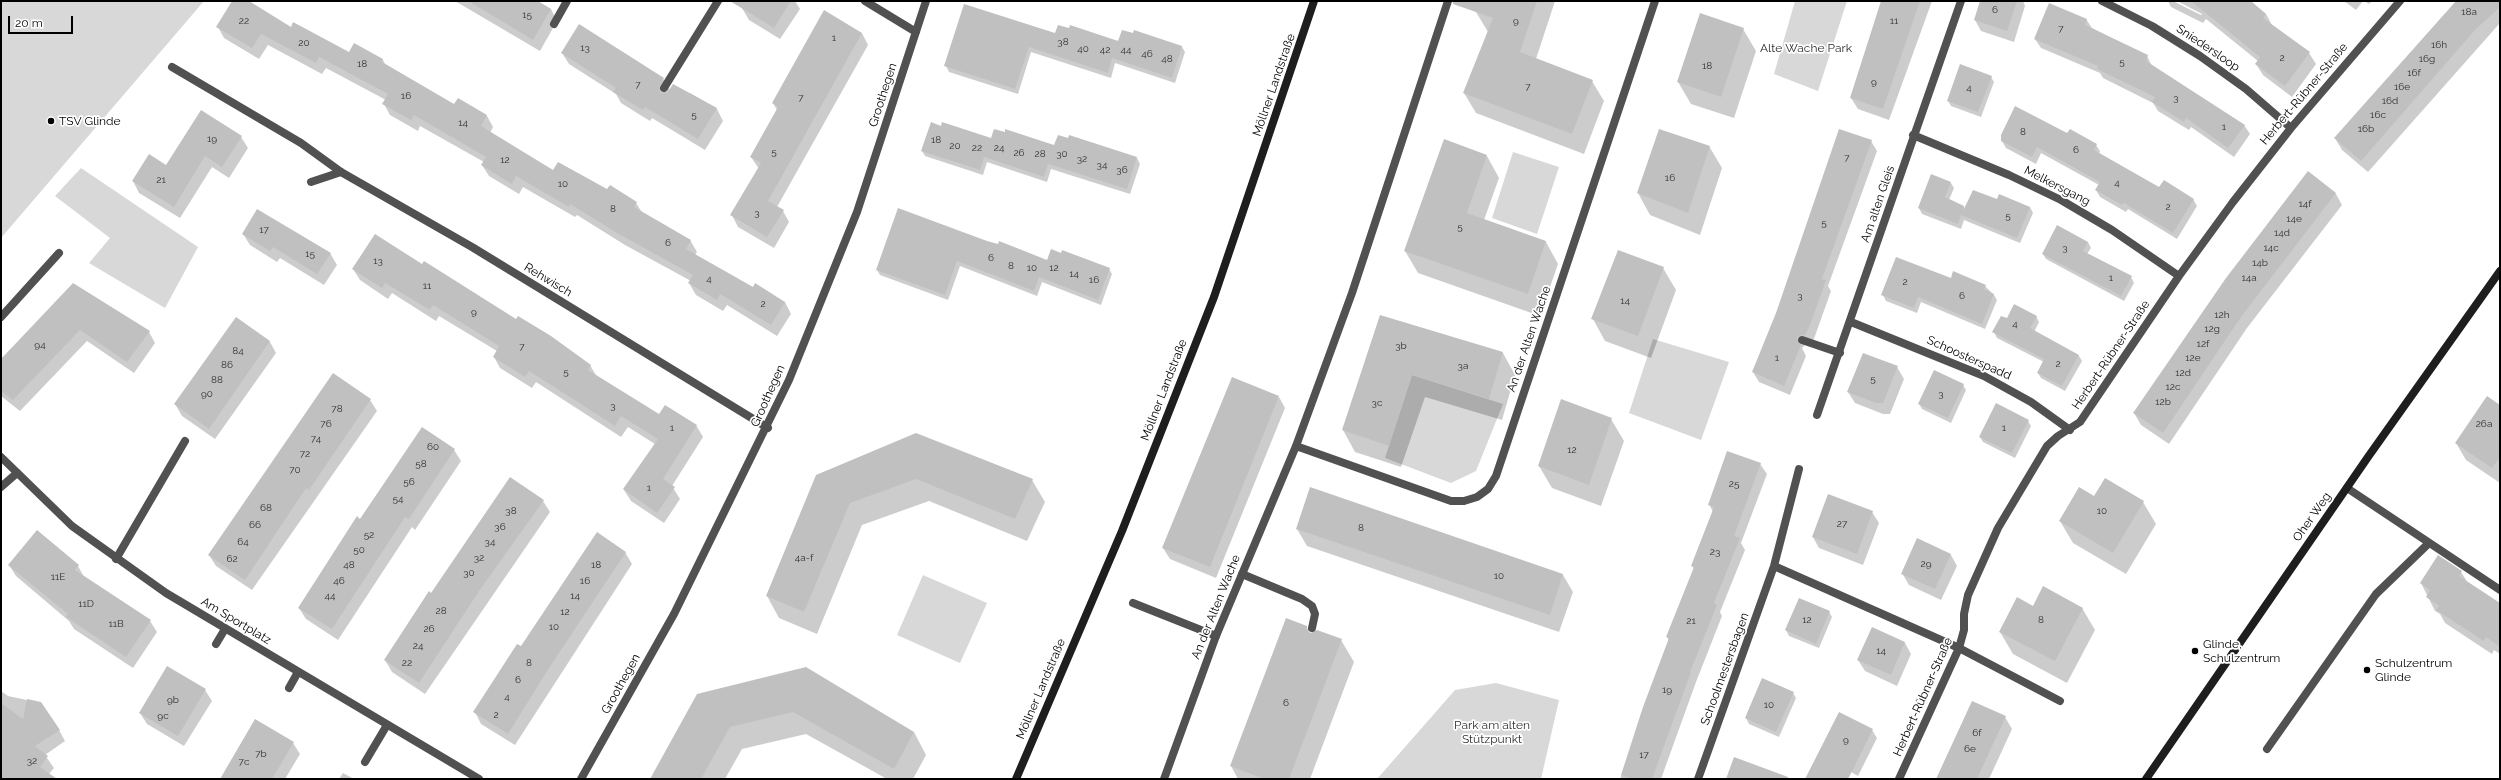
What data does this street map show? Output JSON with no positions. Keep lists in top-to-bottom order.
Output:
{
  "streets": {
    "main road": ["Möllner Landstraße", "Oher Weg"],
    "street": [
      "Sniedersloop",
      "Herbert-Rübner-Straße",
      "Groothegen",
      "Melkersgang",
      "Am alten Gleis",
      "Rehwisch",
      "An der Alten Wache",
      "Schoosterspadd",
      "Am Sportplatz",
      "Schoolmestersbagen"
    ]
  },
  "crossings": [
    ["Sniedersloop", "Herbert-Rübner-Straße"],
    ["Herbert-Rübner-Straße", "Melkersgang"],
    ["Herbert-Rübner-Straße", "Schoosterspadd"],
    ["Groothegen", "Rehwisch"],
    ["Melkersgang", "Am alten Gleis"],
    ["Am alten Gleis", "Schoosterspadd"]
  ],
  "parks": ["Alte Wache Park", "Park am alten Stützpunkt"],
  "places": ["TSV Glinde", "Glinde, Schulzentrum", "Schulzentrum Glinde"],
  "house_numbers": [
    "6",
    "18a",
    "15",
    "22",
    "9",
    "11",
    "7",
    "1",
    "38",
    "20",
    "16h",
    "13",
    "40",
    "42",
    "44",
    "46",
    "2",
    "48",
    "16g",
    "5",
    "18",
    "18",
    "16f",
    "9",
    "7",
    "7",
    "16e",
    "4",
    "16",
    "7",
    "3",
    "16d",
    "5",
    "16c",
    "14",
    "1",
    "16b",
    "8",
    "19",
    "18",
    "20",
    "22",
    "24",
    "6",
    "5",
    "26",
    "28",
    "30",
    "7",
    "32",
    "12",
    "34",
    "36",
    "16",
    "21",
    "4",
    "10",
    "14f",
    "2",
    "8",
    "3",
    "5",
    "14e",
    "5",
    "5",
    "17",
    "14d",
    "6",
    "3",
    "14c",
    "15",
    "6",
    "13",
    "14b",
    "8",
    "10",
    "12",
    "14",
    "1",
    "14a",
    "4",
    "16",
    "2",
    "11",
    "3",
    "6",
    "14",
    "2",
    "9",
    "12h",
    "4",
    "12g",
    "12f",
    "94",
    "3b",
    "7",
    "84",
    "1",
    "12e",
    "2",
    "86",
    "3a",
    "5",
    "12d",
    "5",
    "88",
    "12c",
    "90",
    "3",
    "12b",
    "3c",
    "3",
    "78",
    "76",
    "26a",
    "1",
    "1",
    "74",
    "60",
    "12",
    "72",
    "58",
    "70",
    "56",
    "25",
    "1",
    "54",
    "68",
    "38",
    "10",
    "27",
    "66",
    "36",
    "8",
    "52",
    "64",
    "34",
    "50",
    "23",
    "32",
    "4a-f",
    "62",
    "29",
    "48",
    "18",
    "30",
    "10",
    "11E",
    "46",
    "16",
    "44",
    "14",
    "11D",
    "28",
    "12",
    "12",
    "8",
    "21",
    "11B",
    "10",
    "26",
    "24",
    "14",
    "22",
    "8",
    "6",
    "19",
    "4",
    "9b",
    "6",
    "10",
    "2",
    "9c",
    "6f",
    "9",
    "6e",
    "7b",
    "17",
    "32",
    "7c"
  ],
  "scale_bar": "20 m"
}
